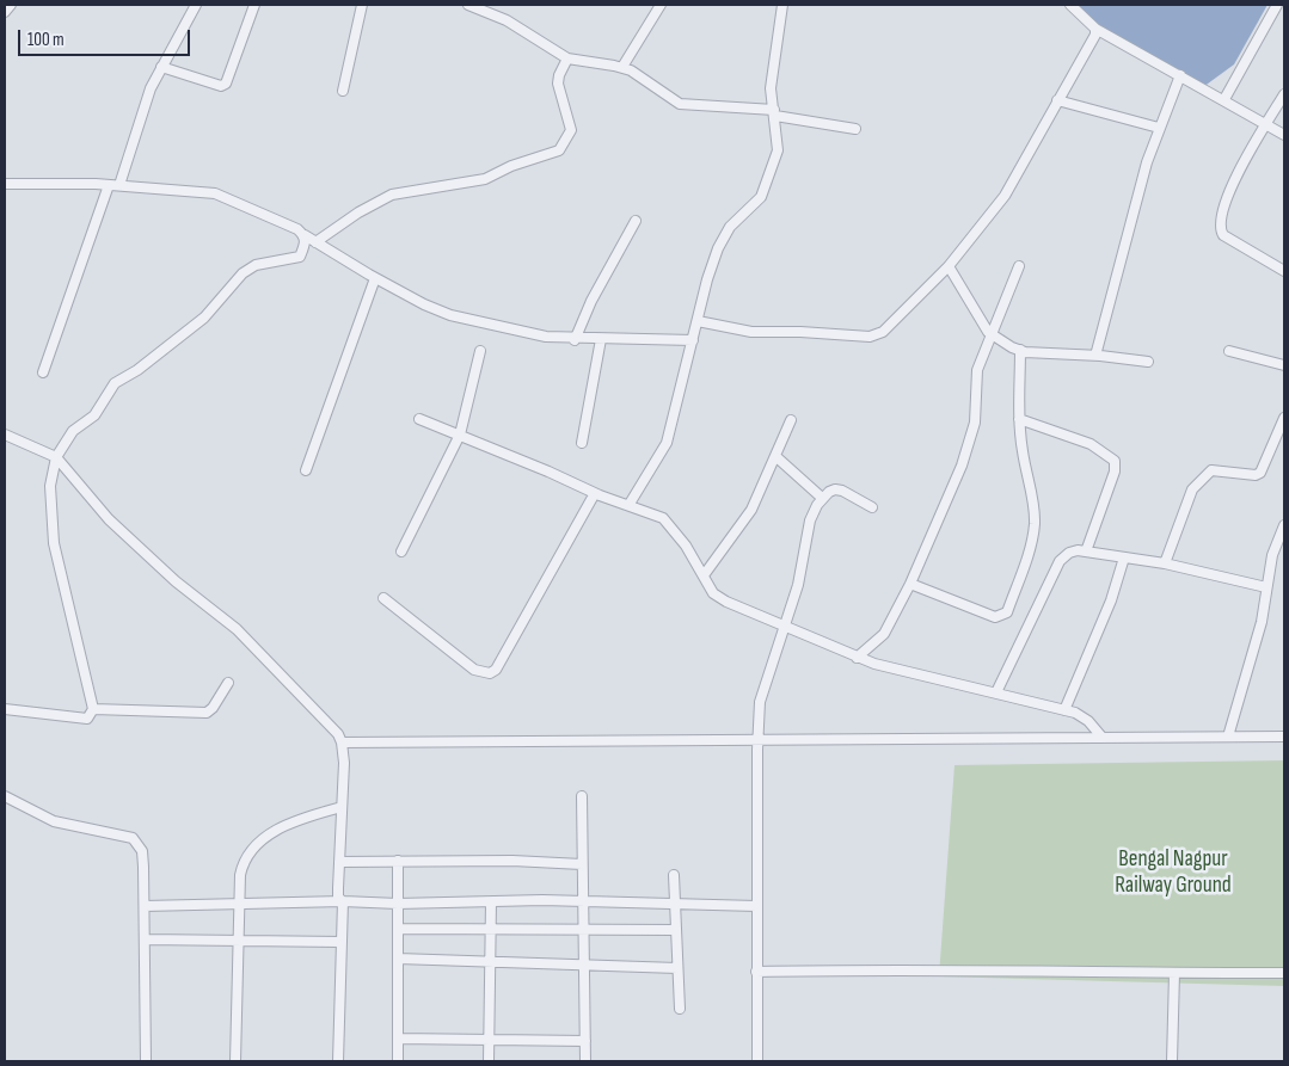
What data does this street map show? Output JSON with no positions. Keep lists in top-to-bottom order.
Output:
{
  "parks": ["Bengal Nagpur Railway Ground"],
  "scale_bar": "100 m"
}
